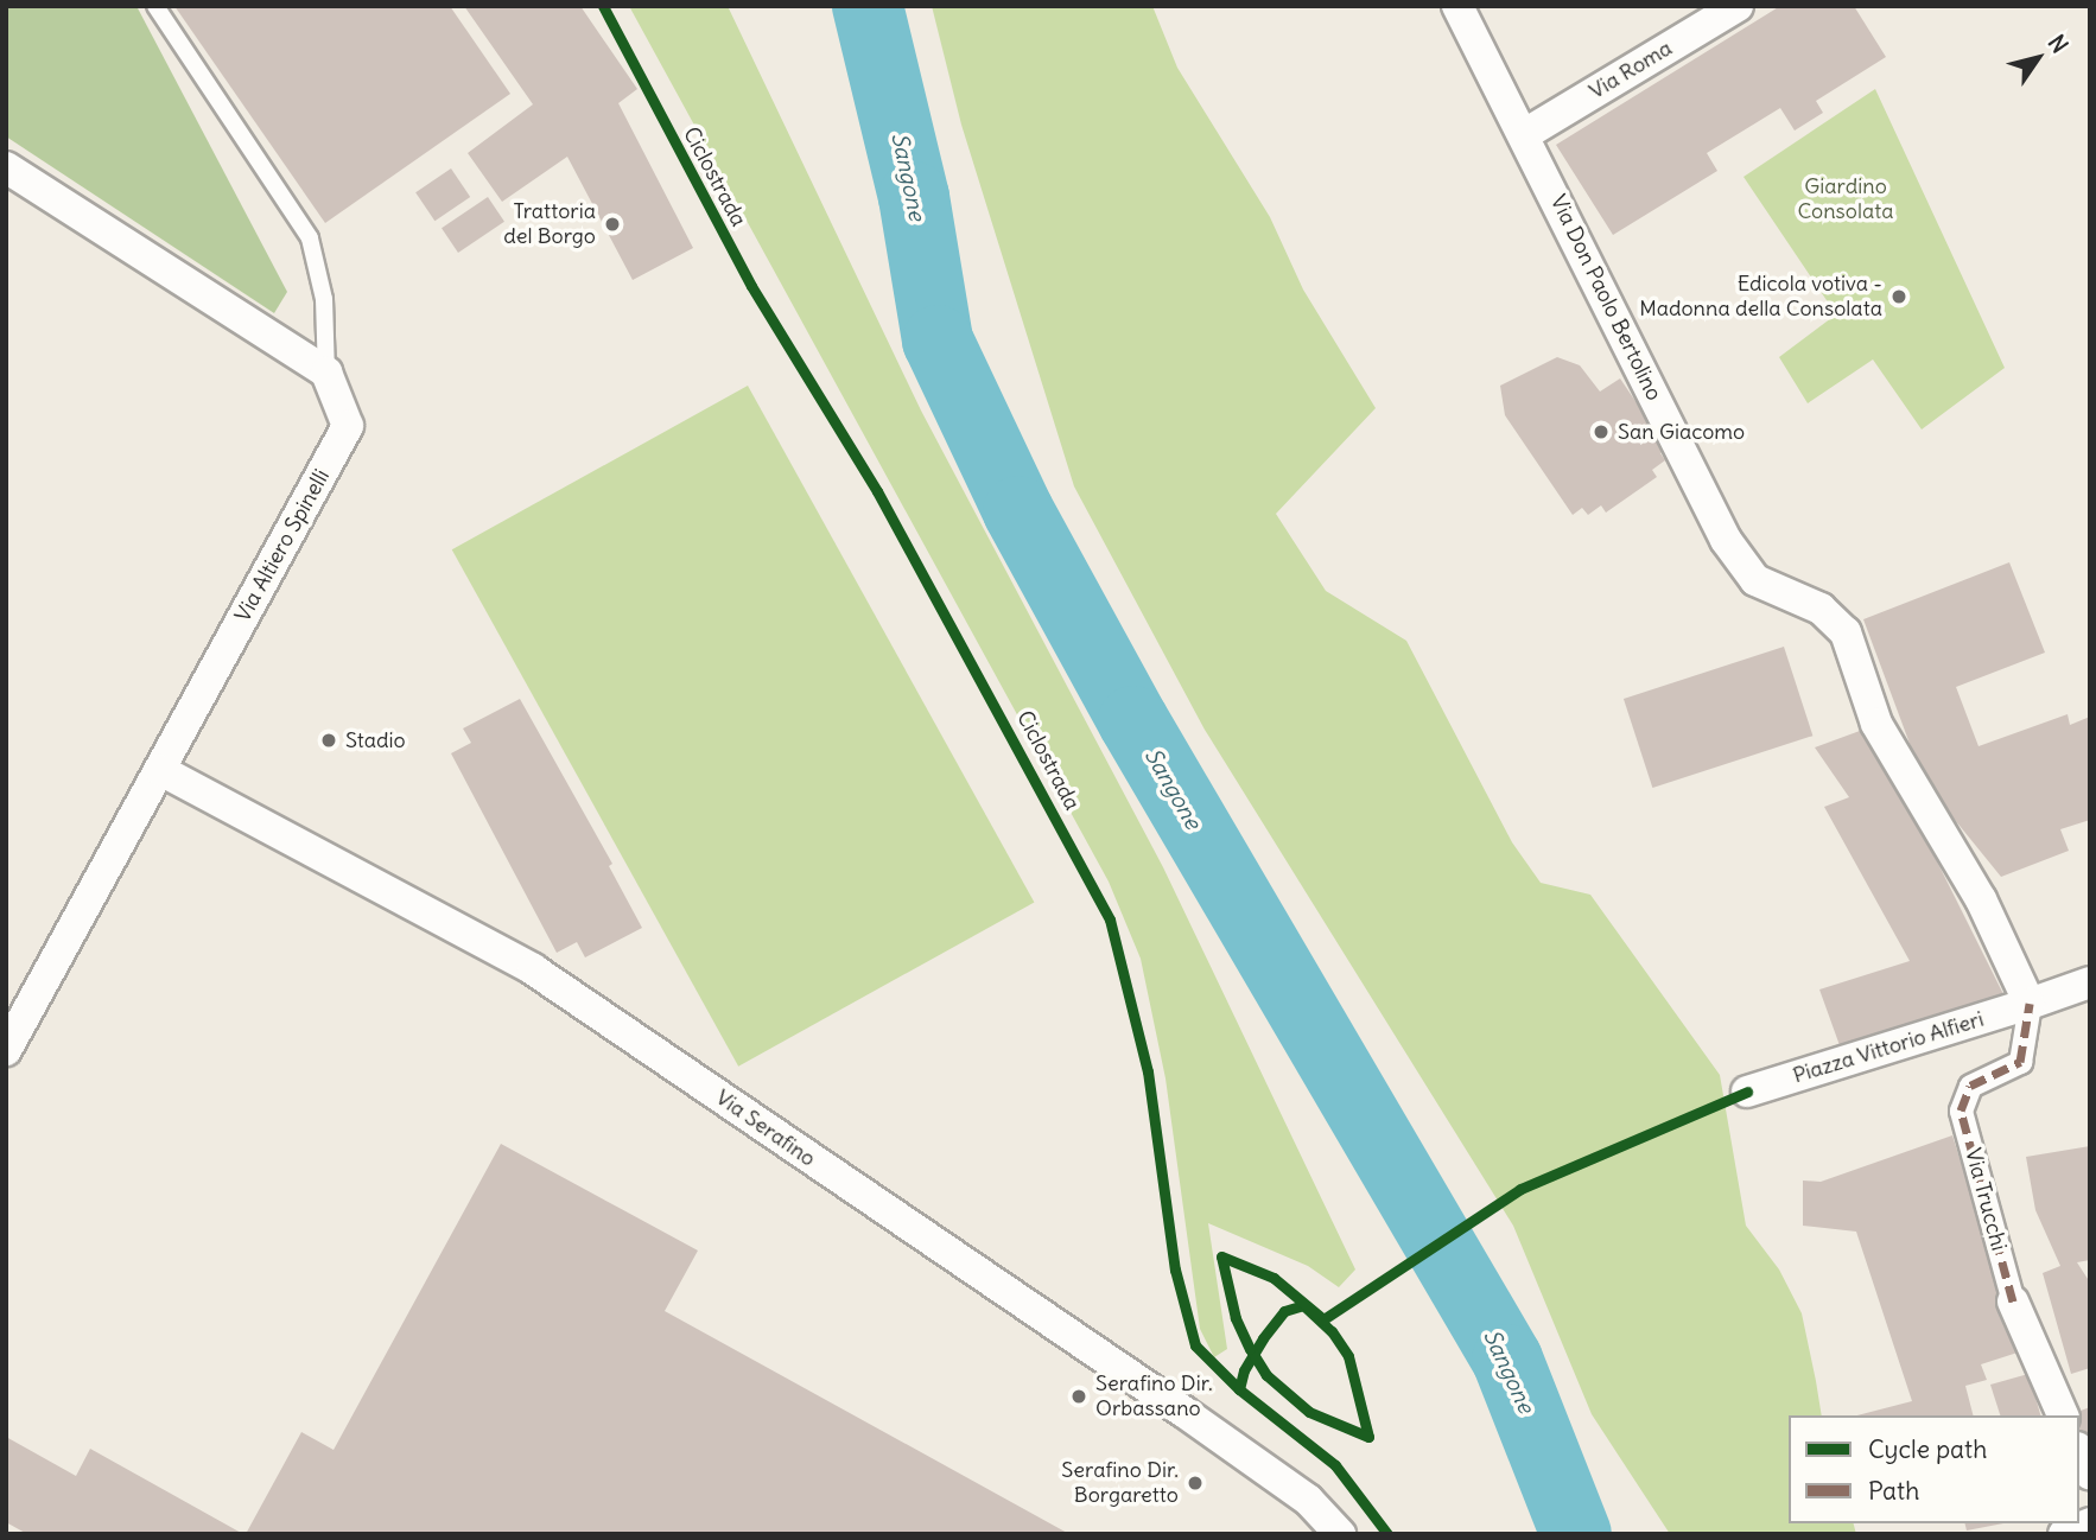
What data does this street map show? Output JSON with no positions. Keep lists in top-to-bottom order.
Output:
{
  "streets": {
    "street": [
      "Via Roma",
      "Via Don Paolo Bertolino",
      "Via Altiero Spinelli",
      "Piazza Vittorio Alfieri",
      "Via Serafino",
      "Via Trucchi"
    ],
    "cycle path": ["Ciclostrada"]
  },
  "crossings": [
    ["Via Roma", "Via Don Paolo Bertolino"],
    ["Via Don Paolo Bertolino", "Piazza Vittorio Alfieri"],
    ["Via Don Paolo Bertolino", "Via Trucchi"],
    ["Via Altiero Spinelli", "Via Serafino"],
    ["Piazza Vittorio Alfieri", "Via Trucchi"]
  ],
  "water": ["Sangone"],
  "parks": ["Giardino Consolata"],
  "places": [
    "Trattoria del Borgo",
    "Edicola votiva - Madonna della Consolata",
    "San Giacomo",
    "Stadio",
    "Serafino Dir. Orbassano",
    "Serafino Dir. Borgaretto"
  ],
  "legend": ["Cycle path", "Path"],
  "north": "top right"
}
